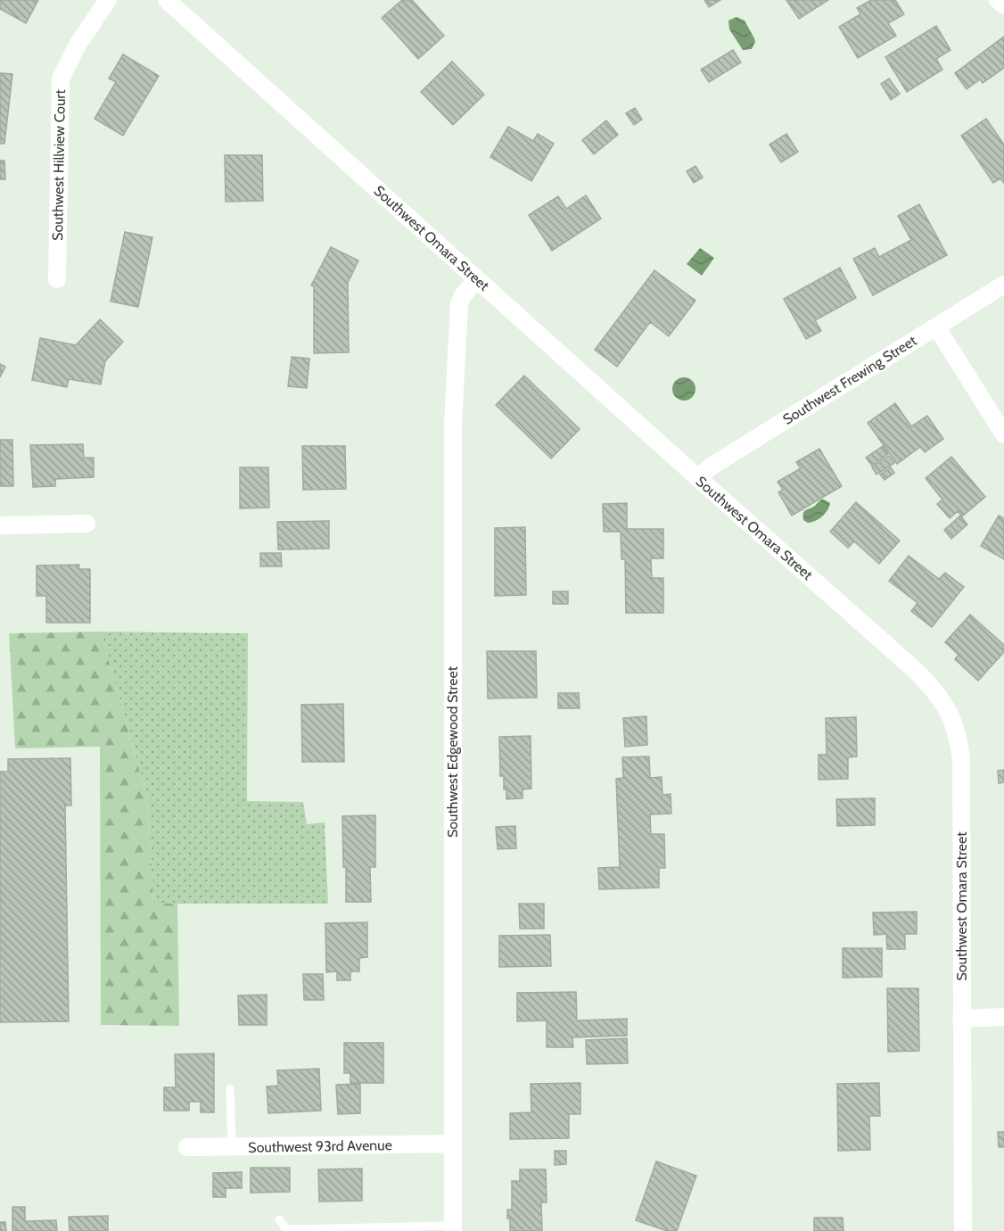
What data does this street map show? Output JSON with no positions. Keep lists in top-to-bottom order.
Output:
{
  "streets": {
    "street": [
      "Southwest Hillview Court",
      "Southwest Omara Street",
      "Southwest Frewing Street",
      "Southwest Edgewood Street",
      "Southwest 93rd Avenue"
    ]
  },
  "crossings": [
    ["Southwest Omara Street", "Southwest Frewing Street"],
    ["Southwest Omara Street", "Southwest Edgewood Street"],
    ["Southwest Edgewood Street", "Southwest 93rd Avenue"]
  ]
}
